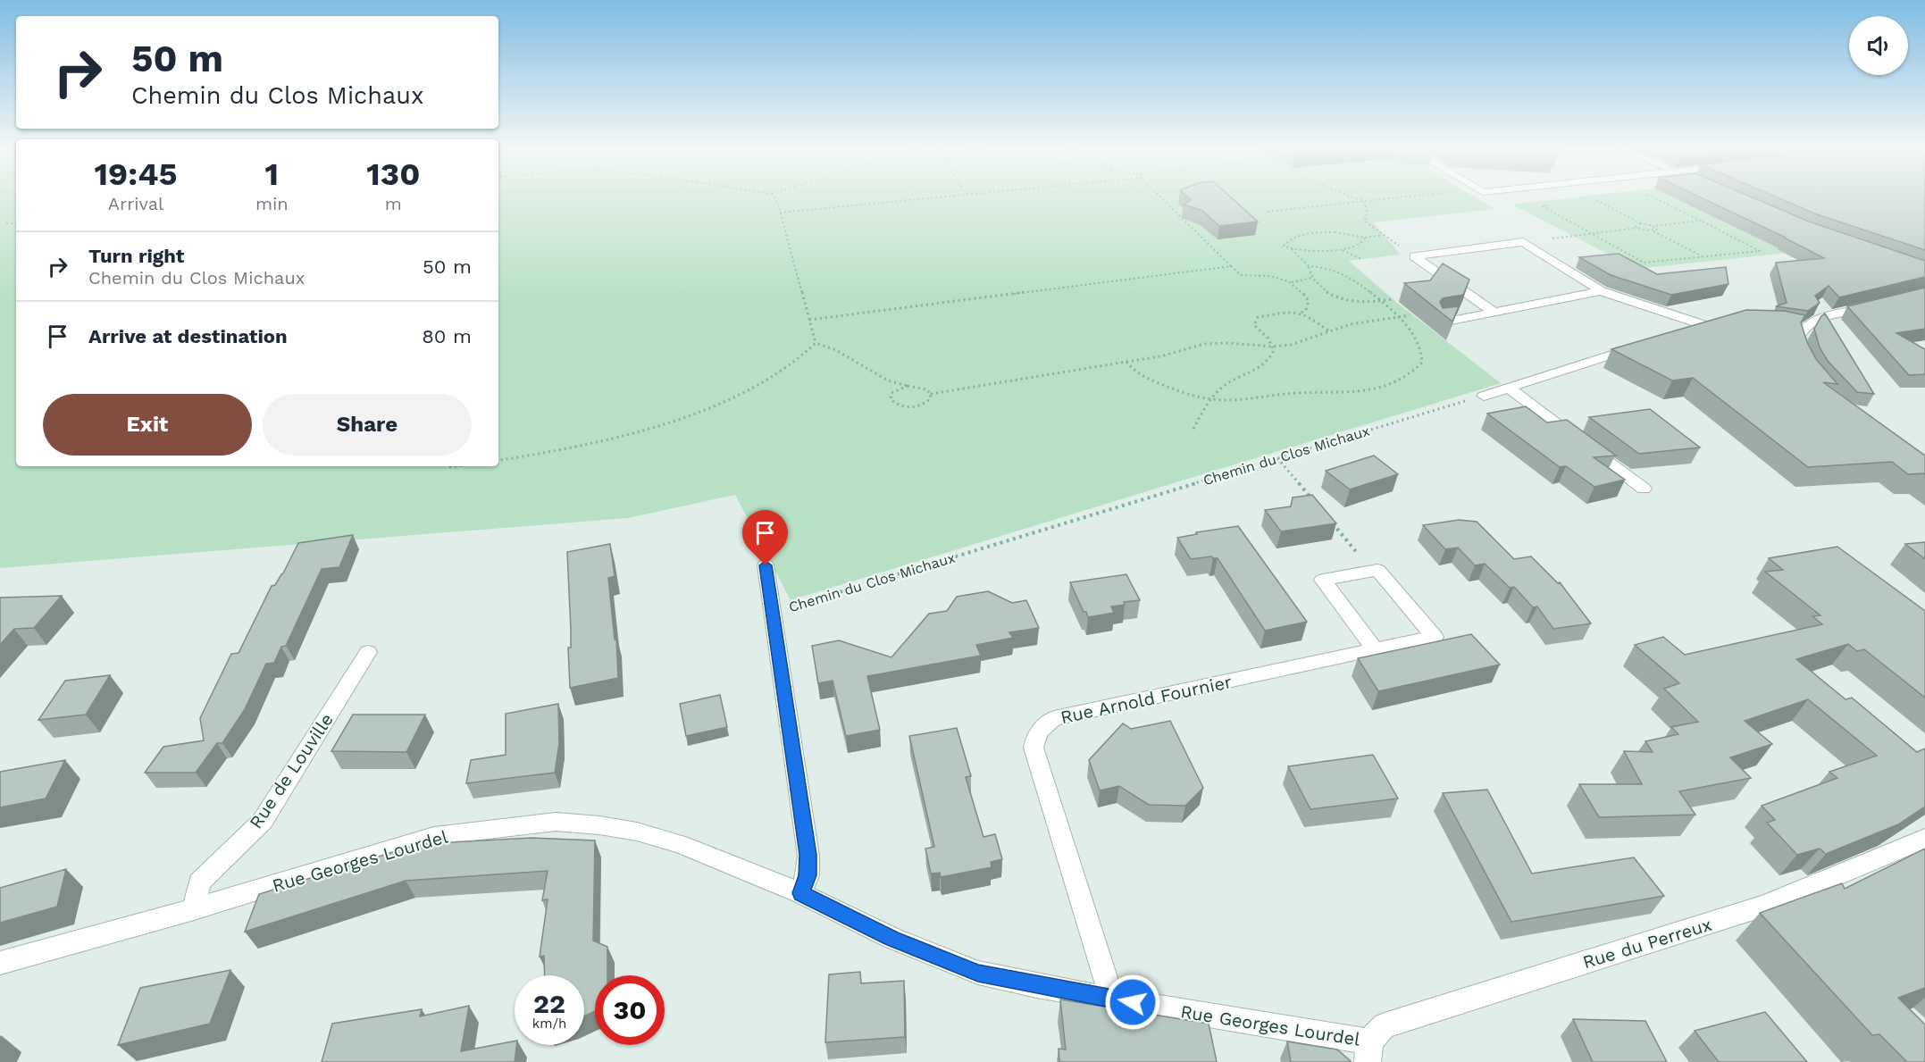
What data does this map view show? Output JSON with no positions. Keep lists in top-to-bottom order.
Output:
{
  "streets": {
    "street": [
      "Chemin du Clos Michaux",
      "Rue Arnold Fournier",
      "Rue de Louville",
      "Rue Georges Lourdel",
      "Rue du Perreux"
    ]
  },
  "crossings": [
    ["Chemin du Clos Michaux", "Rue Georges Lourdel"],
    ["Rue Arnold Fournier", "Rue Georges Lourdel"],
    ["Rue de Louville", "Rue Georges Lourdel"],
    ["Rue Georges Lourdel", "Rue du Perreux"]
  ],
  "page": {
    "turn": ["50 m", "Chemin du Clos Michaux"],
    "eta": [
      "19:45",
      "Arrival",
      "1",
      "min",
      "130",
      "m"
    ],
    "list": [
      {
        "name": "Turn right",
        "note": "Chemin du Clos Michaux",
        "value": "50 m"
      },
      {
        "name": "Arrive at destination",
        "value": "80 m"
      }
    ],
    "buttons": ["Exit", "Share"],
    "speed": "22 km/h",
    "limit": "30"
  }
}
